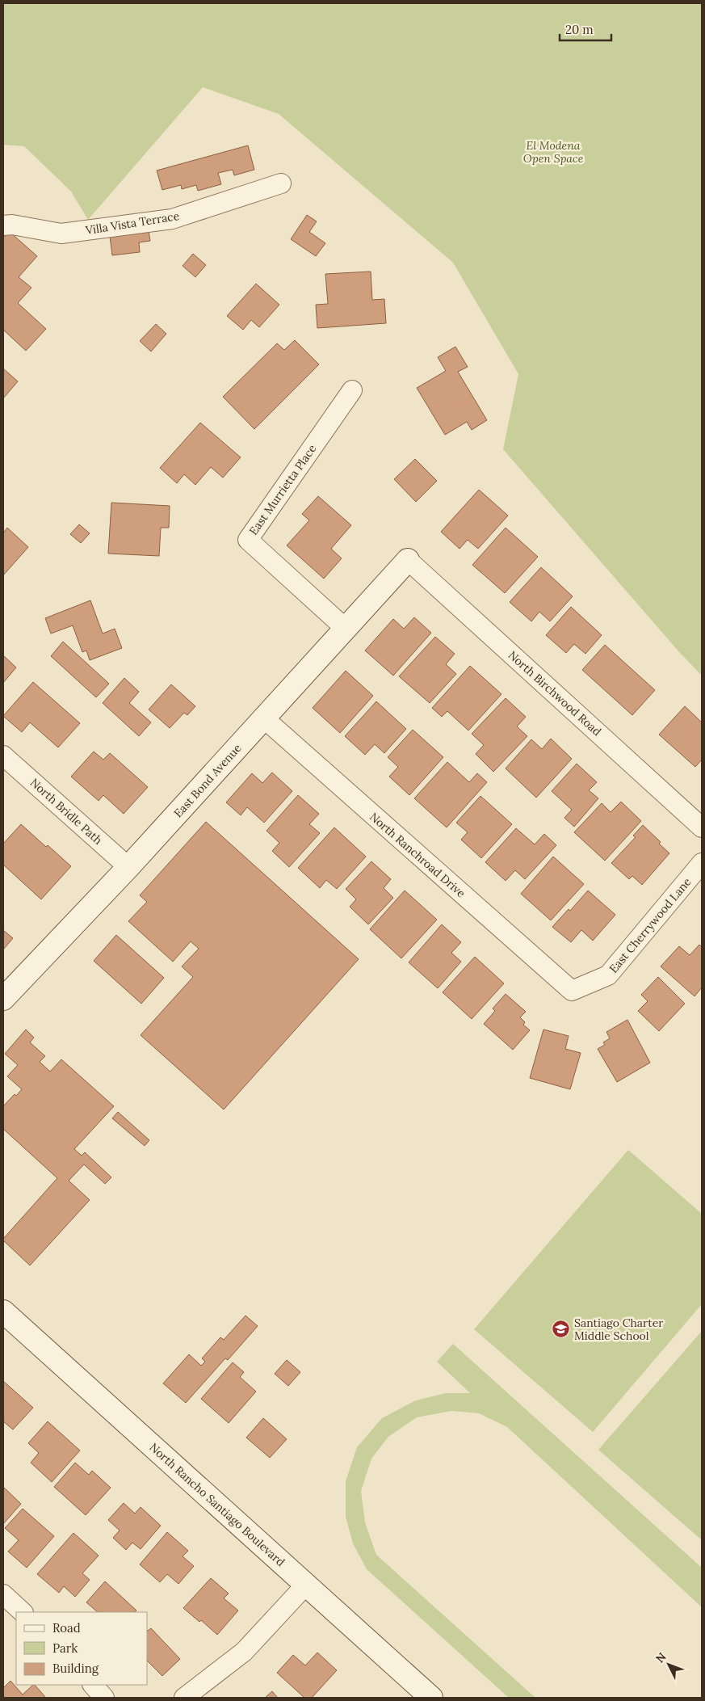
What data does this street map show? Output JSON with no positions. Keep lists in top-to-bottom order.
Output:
{
  "streets": {
    "street": [
      "Villa Vista Terrace",
      "East Murrietta Place",
      "North Birchwood Road",
      "East Bond Avenue",
      "North Bridle Path",
      "North Ranchroad Drive",
      "East Cherrywood Lane",
      "North Rancho Santiago Boulevard"
    ]
  },
  "crossings": [
    ["East Murrietta Place", "East Bond Avenue"],
    ["North Birchwood Road", "East Bond Avenue"],
    ["East Bond Avenue", "North Bridle Path"],
    ["East Bond Avenue", "North Ranchroad Drive"],
    ["North Ranchroad Drive", "East Cherrywood Lane"]
  ],
  "parks": ["El Modena Open Space"],
  "places": {
    "school or university": ["Santiago Charter Middle School"]
  },
  "legend": ["Road", "Park", "Building"],
  "scale_bar": "20 m",
  "north": "top left"
}
